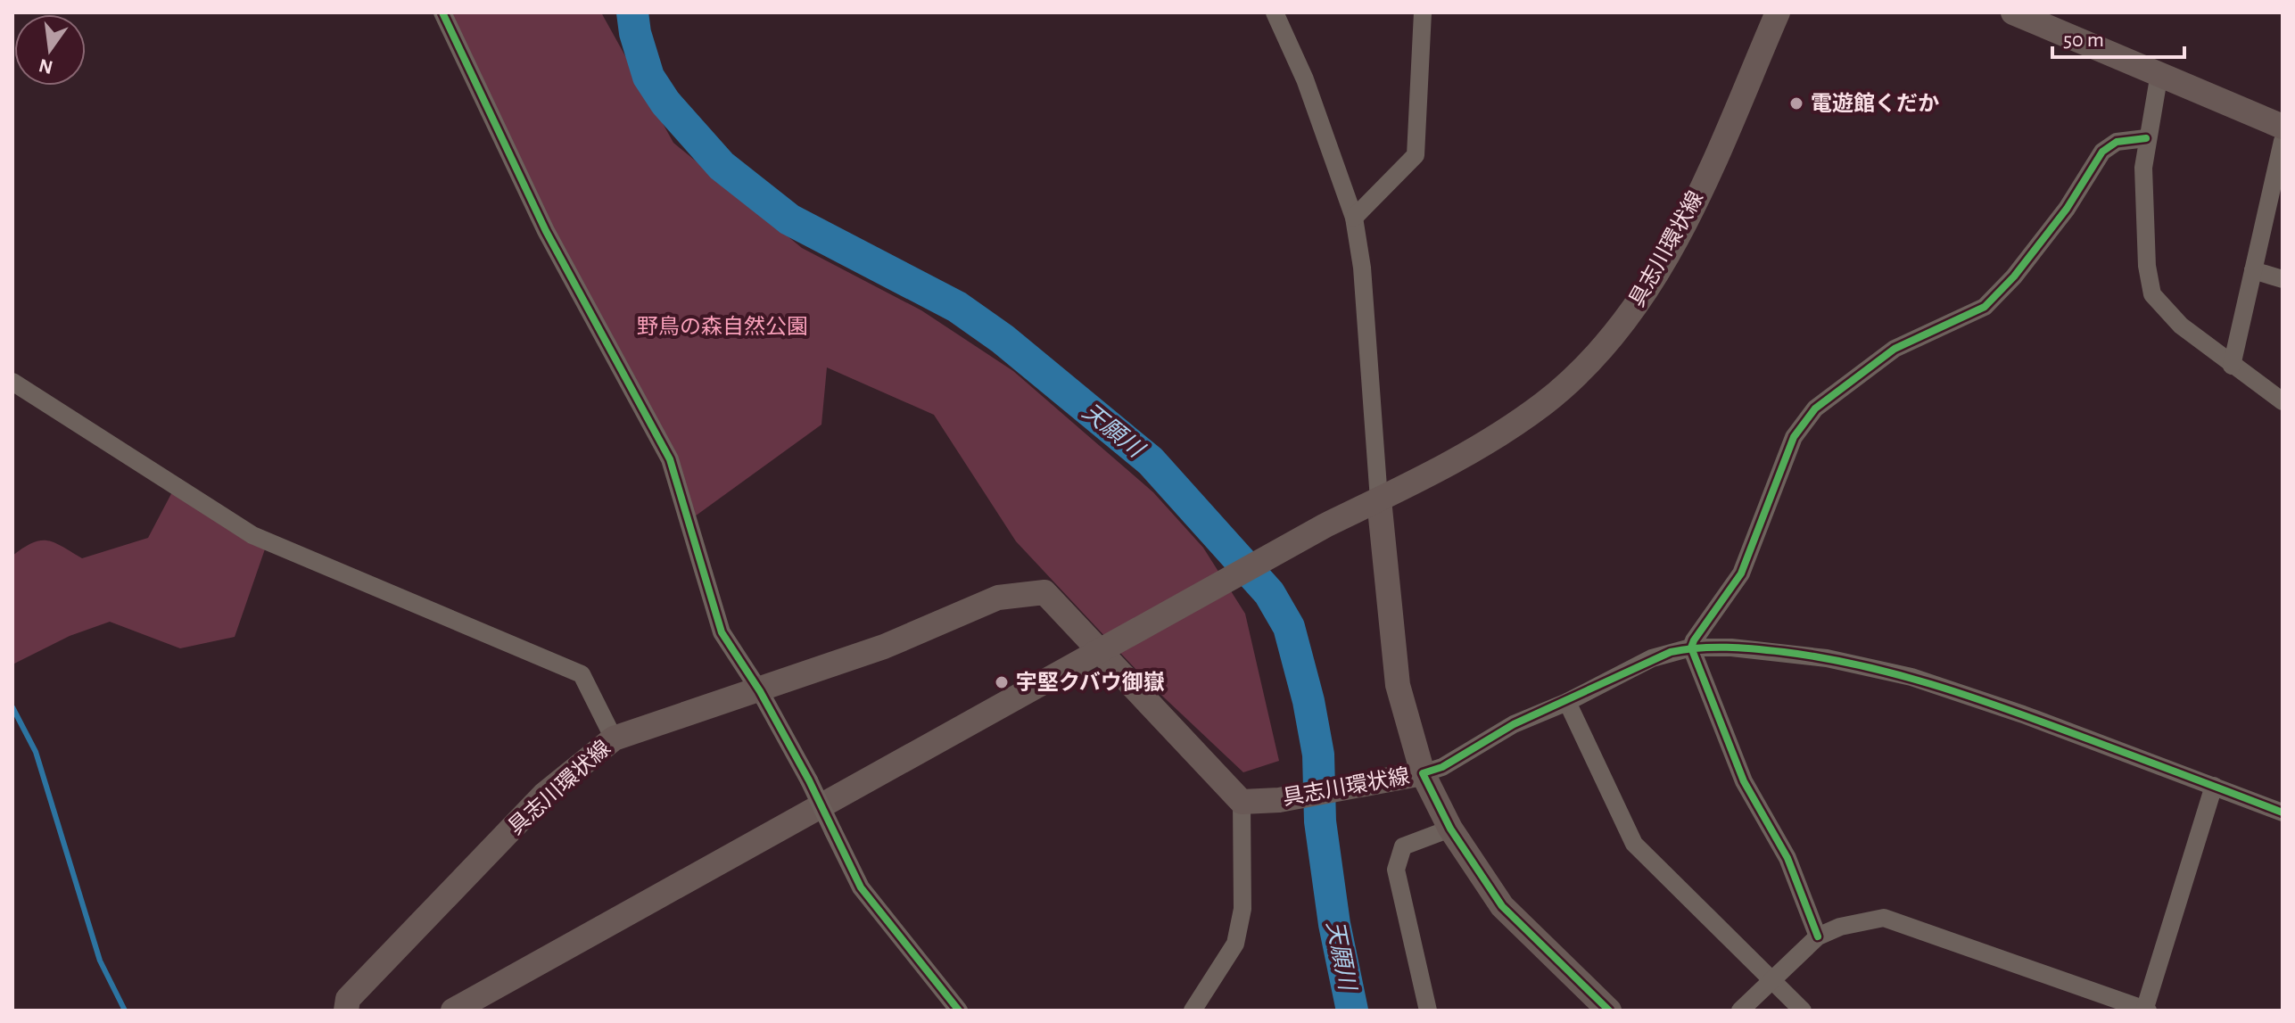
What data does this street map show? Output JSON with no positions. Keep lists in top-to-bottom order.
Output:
{
  "streets": {
    "main road": ["具志川環状線"]
  },
  "water": ["天願川"],
  "parks": ["野鳥の森自然公園"],
  "places": ["電遊館くだか", "宇堅クバウ御嶽"],
  "scale_bar": "50 m",
  "north": "bottom"
}
